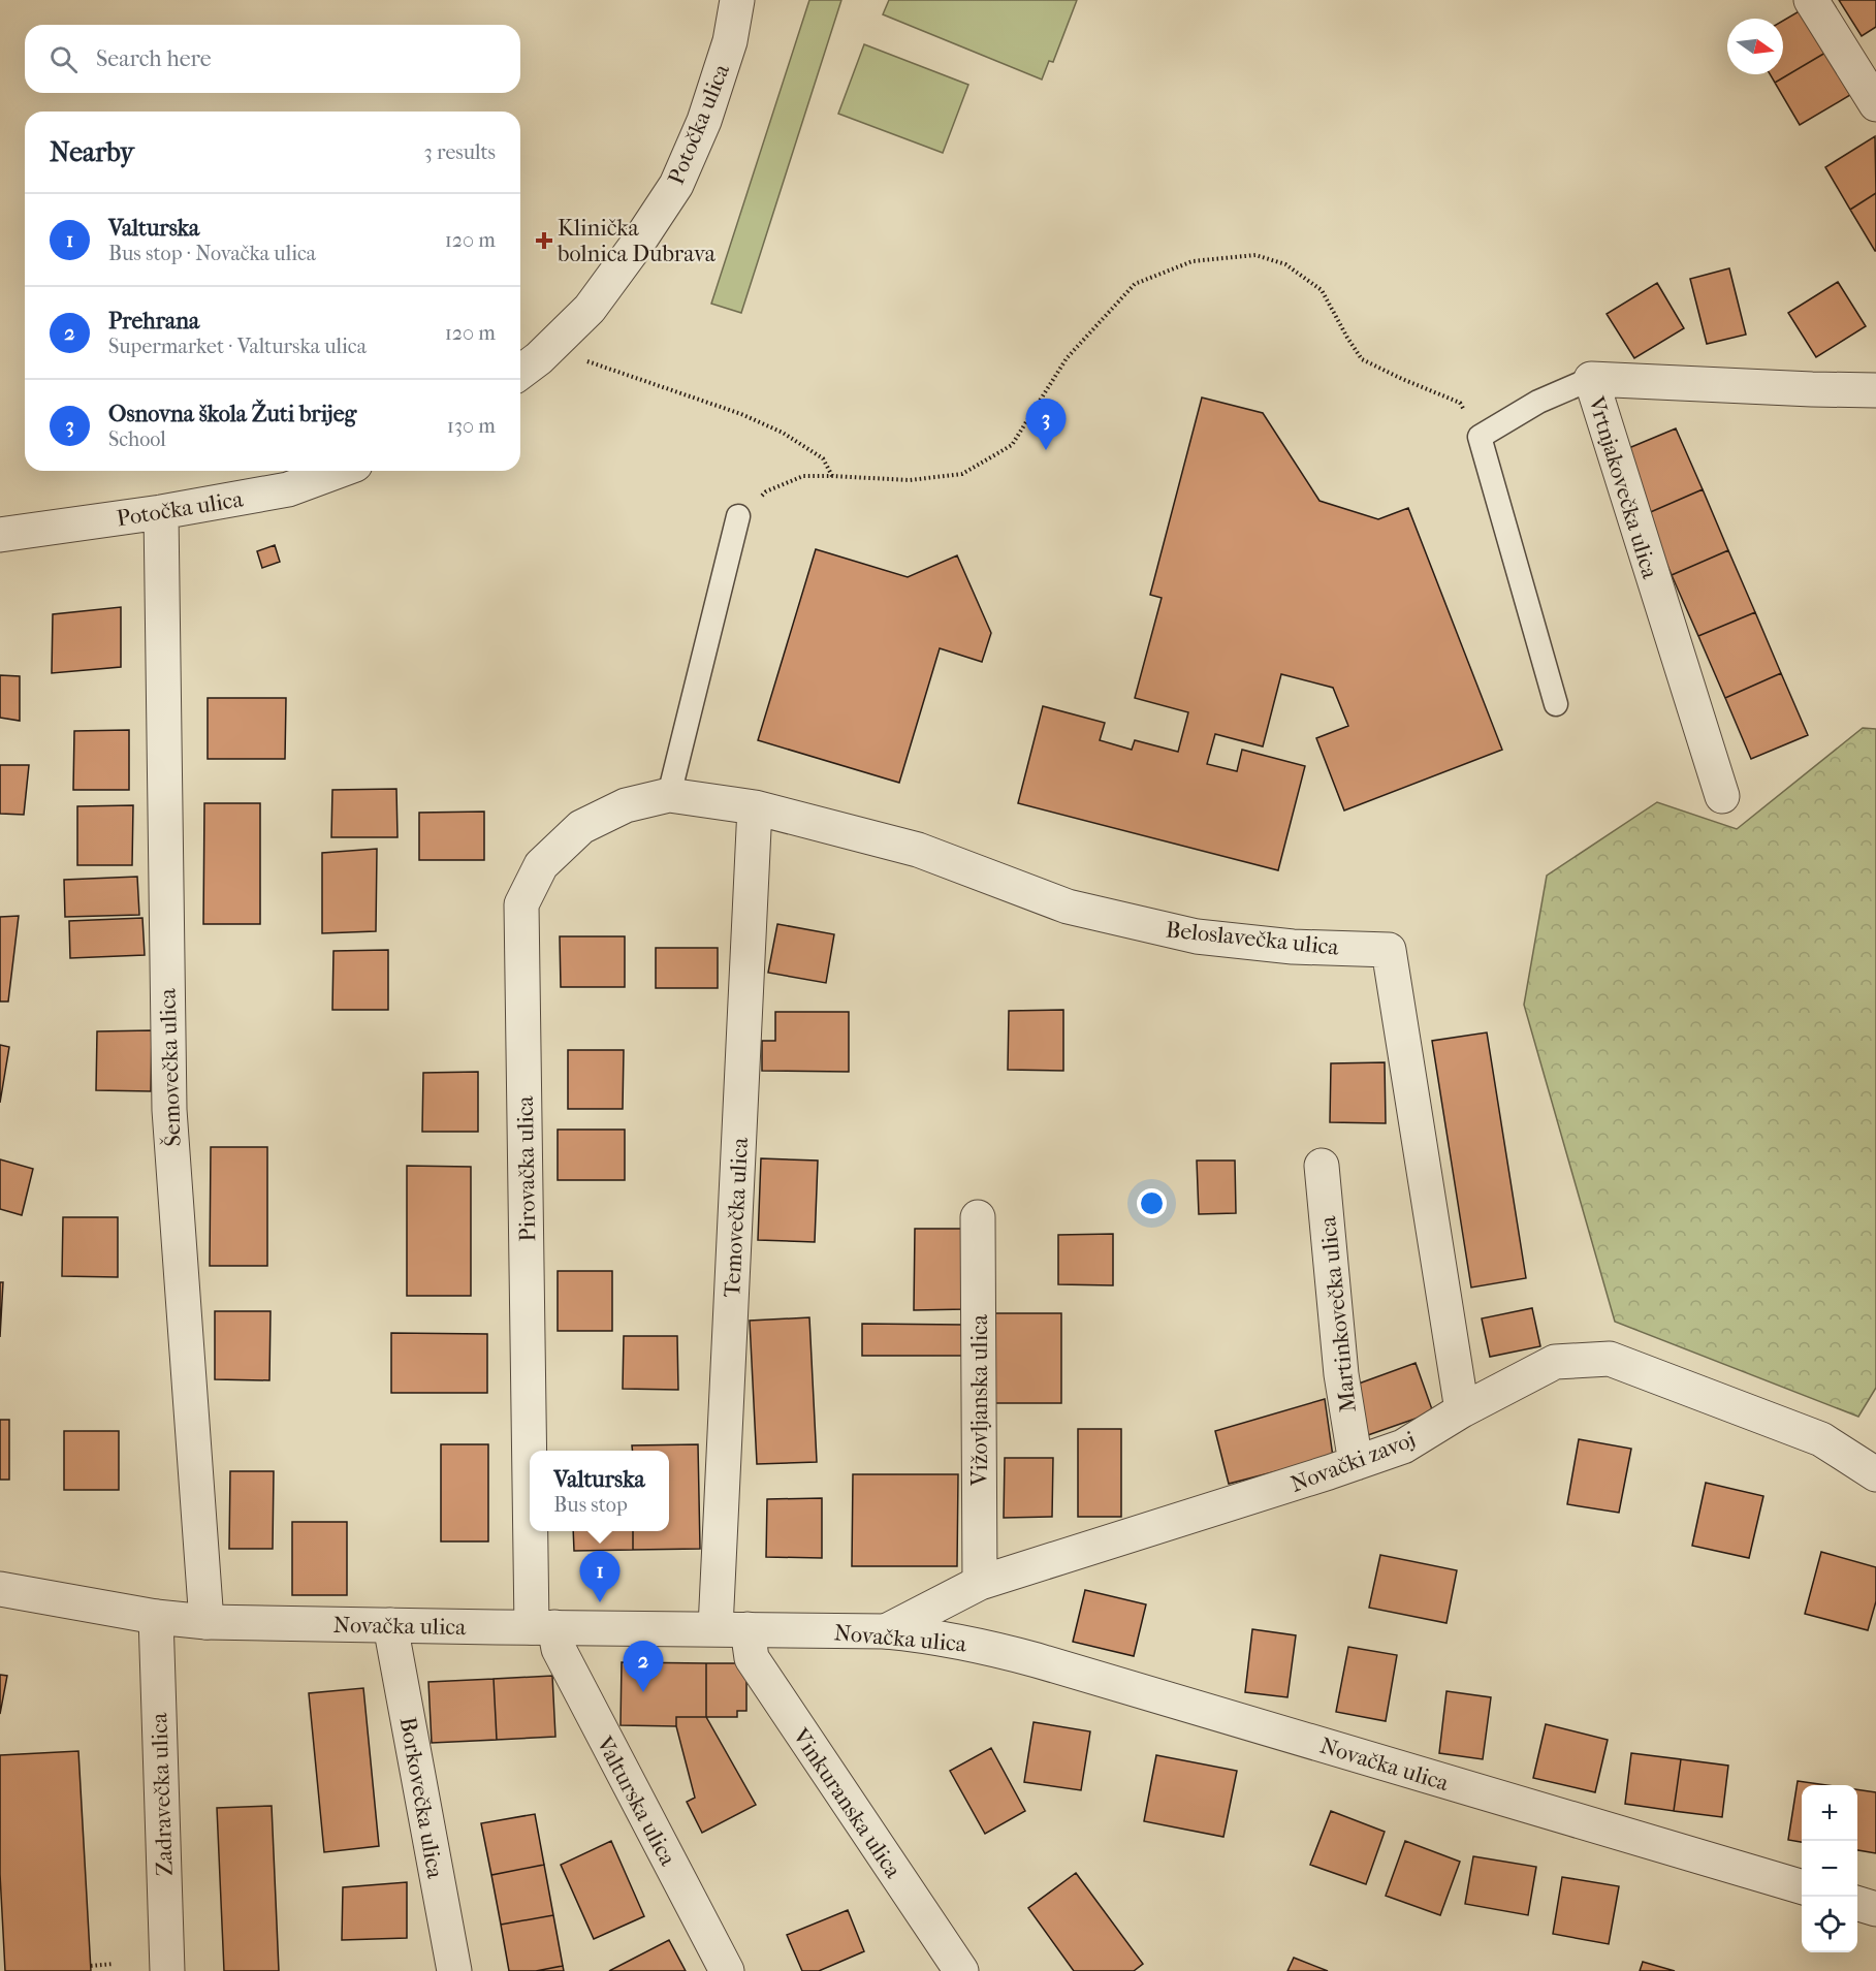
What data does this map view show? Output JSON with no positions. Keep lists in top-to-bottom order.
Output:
{
  "streets": {
    "street": [
      "Potočka ulica",
      "Vrtnjakovečka ulica",
      "Beloslavečka ulica",
      "Šemovečka ulica",
      "Pirovačka ulica",
      "Temovečka ulica",
      "Martinkovečka ulica",
      "Vižovljanska ulica",
      "Novački zavoj",
      "Novačka ulica",
      "Zadravečka ulica",
      "Borkovečka ulica",
      "Valturska ulica",
      "Vinkuranska ulica"
    ]
  },
  "crossings": [
    ["Potočka ulica", "Šemovečka ulica"],
    ["Beloslavečka ulica", "Pirovačka ulica"],
    ["Beloslavečka ulica", "Temovečka ulica"],
    ["Beloslavečka ulica", "Novački zavoj"],
    ["Šemovečka ulica", "Novačka ulica"],
    ["Pirovačka ulica", "Novačka ulica"],
    ["Pirovačka ulica", "Valturska ulica"],
    ["Temovečka ulica", "Novačka ulica"],
    ["Temovečka ulica", "Vinkuranska ulica"],
    ["Martinkovečka ulica", "Novački zavoj"],
    ["Vižovljanska ulica", "Novački zavoj"],
    ["Novački zavoj", "Novačka ulica"],
    ["Novačka ulica", "Zadravečka ulica"],
    ["Novačka ulica", "Borkovečka ulica"],
    ["Novačka ulica", "Valturska ulica"],
    ["Novačka ulica", "Vinkuranska ulica"]
  ],
  "places": {
    "health": ["Klinička bolnica Dubrava"]
  },
  "north": "right",
  "page": {
    "search": "Search here",
    "heading": ["Nearby", "3 results"],
    "list": [
      {
        "mark": "1",
        "name": "Valturska",
        "note": "Bus stop · Novačka ulica",
        "value": "120 m"
      },
      {
        "mark": "2",
        "name": "Prehrana",
        "note": "Supermarket · Valturska ulica",
        "value": "120 m"
      },
      {
        "mark": "3",
        "name": "Osnovna škola Žuti brijeg",
        "note": "School",
        "value": "130 m"
      }
    ],
    "pins": ["3", "1", "2"],
    "popup": ["Valturska", "Bus stop"],
    "map_buttons": ["+", "−"]
  }
}
